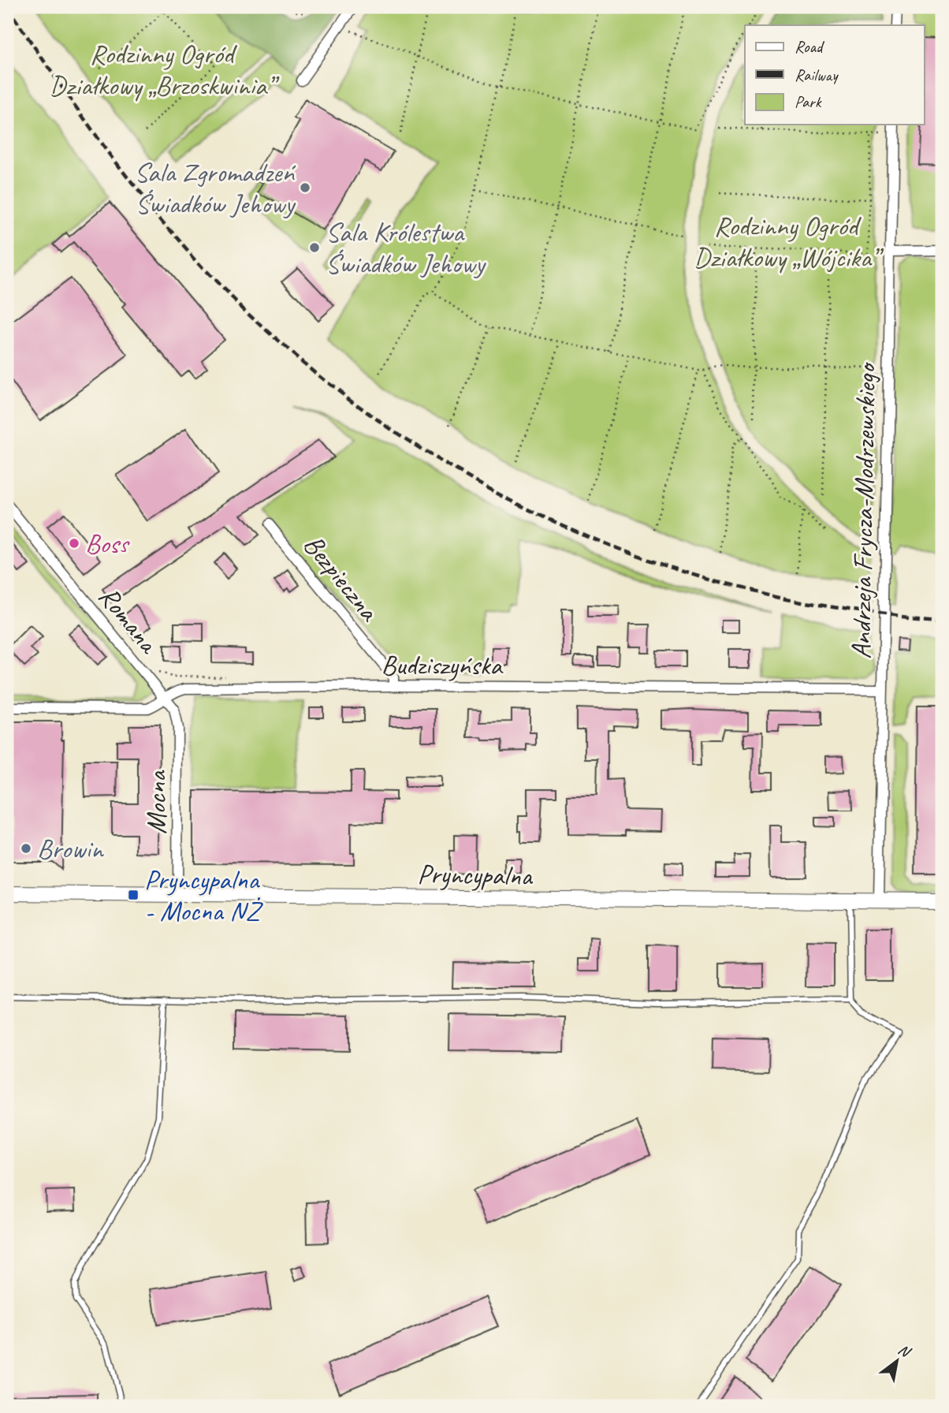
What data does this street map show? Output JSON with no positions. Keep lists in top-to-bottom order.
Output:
{
  "streets": {
    "street": [
      "Andrzeja Frycza-Modrzewskiego",
      "Bezpieczna",
      "Romana",
      "Budziszyńska",
      "Mocna",
      "Pryncypalna"
    ]
  },
  "crossings": [
    ["Andrzeja Frycza-Modrzewskiego", "Budziszyńska"],
    ["Andrzeja Frycza-Modrzewskiego", "Pryncypalna"],
    ["Bezpieczna", "Budziszyńska"],
    ["Romana", "Budziszyńska"],
    ["Romana", "Mocna"],
    ["Mocna", "Pryncypalna"]
  ],
  "parks": ["Rodzinny Ogród Działkowy „Brzoskwinia”", "Rodzinny Ogród Działkowy „Wójcika”"],
  "places": {
    "other": [
      "Sala Zgromadzeń Świadków Jehowy",
      "Sala Królestwa Świadków Jehowy",
      "Boss",
      "Browin"
    ],
    "transit": ["Pryncypalna - Mocna NŻ"]
  },
  "legend": ["Road", "Railway", "Park"],
  "north": "top right"
}
